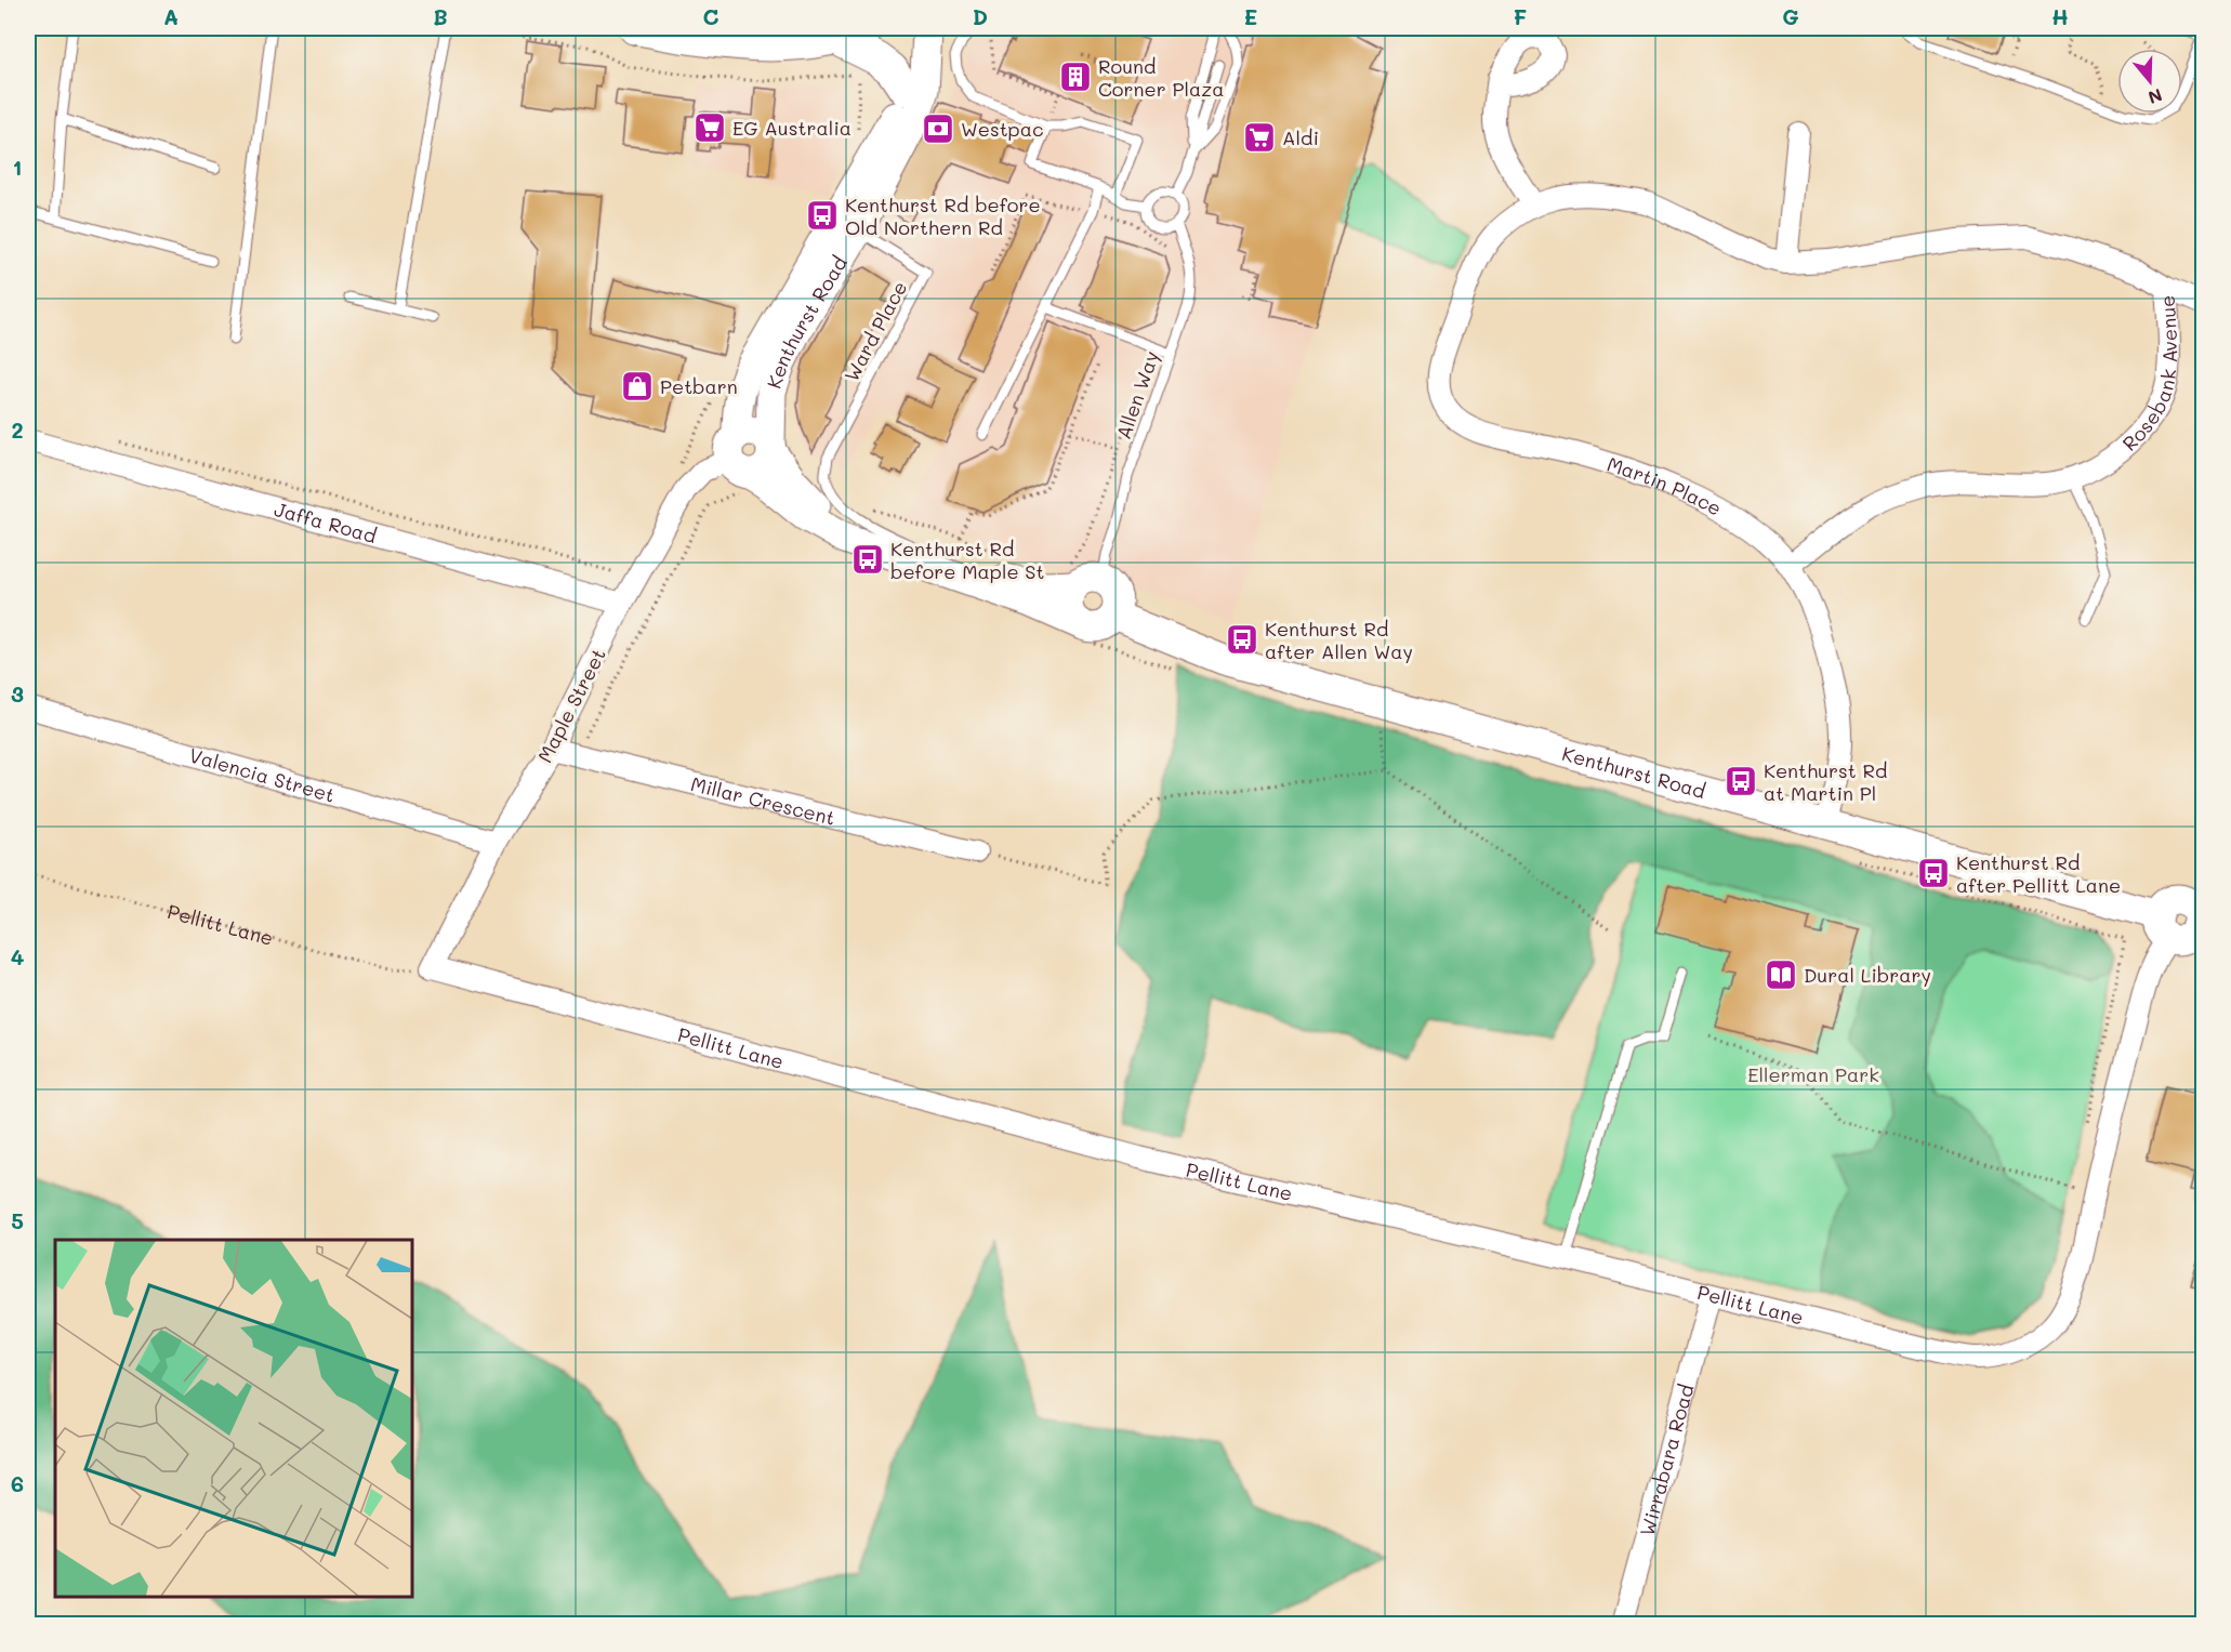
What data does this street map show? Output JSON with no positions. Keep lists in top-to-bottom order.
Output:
{
  "streets": {
    "main road": ["Kenthurst Road"],
    "street": [
      "Rosebank Avenue",
      "Martin Place",
      "Jaffa Road",
      "Maple Street",
      "Valencia Street",
      "Millar Crescent",
      "Pellitt Lane",
      "Wirrabara Road"
    ],
    "lane": ["Ward Place", "Allen Way"]
  },
  "crossings": [
    ["Kenthurst Road", "Ward Place"],
    ["Kenthurst Road", "Allen Way"],
    ["Kenthurst Road", "Martin Place"],
    ["Kenthurst Road", "Maple Street"],
    ["Kenthurst Road", "Pellitt Lane"],
    ["Rosebank Avenue", "Martin Place"],
    ["Jaffa Road", "Maple Street"],
    ["Maple Street", "Valencia Street"],
    ["Maple Street", "Millar Crescent"],
    ["Maple Street", "Pellitt Lane"],
    ["Pellitt Lane", "Wirrabara Road"]
  ],
  "parks": ["Ellerman Park"],
  "places": {
    "building": ["Round Corner Plaza"],
    "supermarket": ["EG Australia", "Aldi"],
    "bank": ["Westpac"],
    "bus stop": [
      "Kenthurst Rd before Old Northern Rd",
      "Kenthurst Rd before Maple St",
      "Kenthurst Rd after Allen Way",
      "Kenthurst Rd at Martin Pl",
      "Kenthurst Rd after Pellitt Lane"
    ],
    "shop": ["Petbarn"],
    "library": ["Dural Library"]
  },
  "north": "bottom",
  "grid": {
    "columns": [
      "A",
      "B",
      "C",
      "D",
      "E",
      "F",
      "G",
      "H"
    ],
    "rows": [
      "1",
      "2",
      "3",
      "4",
      "5",
      "6"
    ]
  }
}
